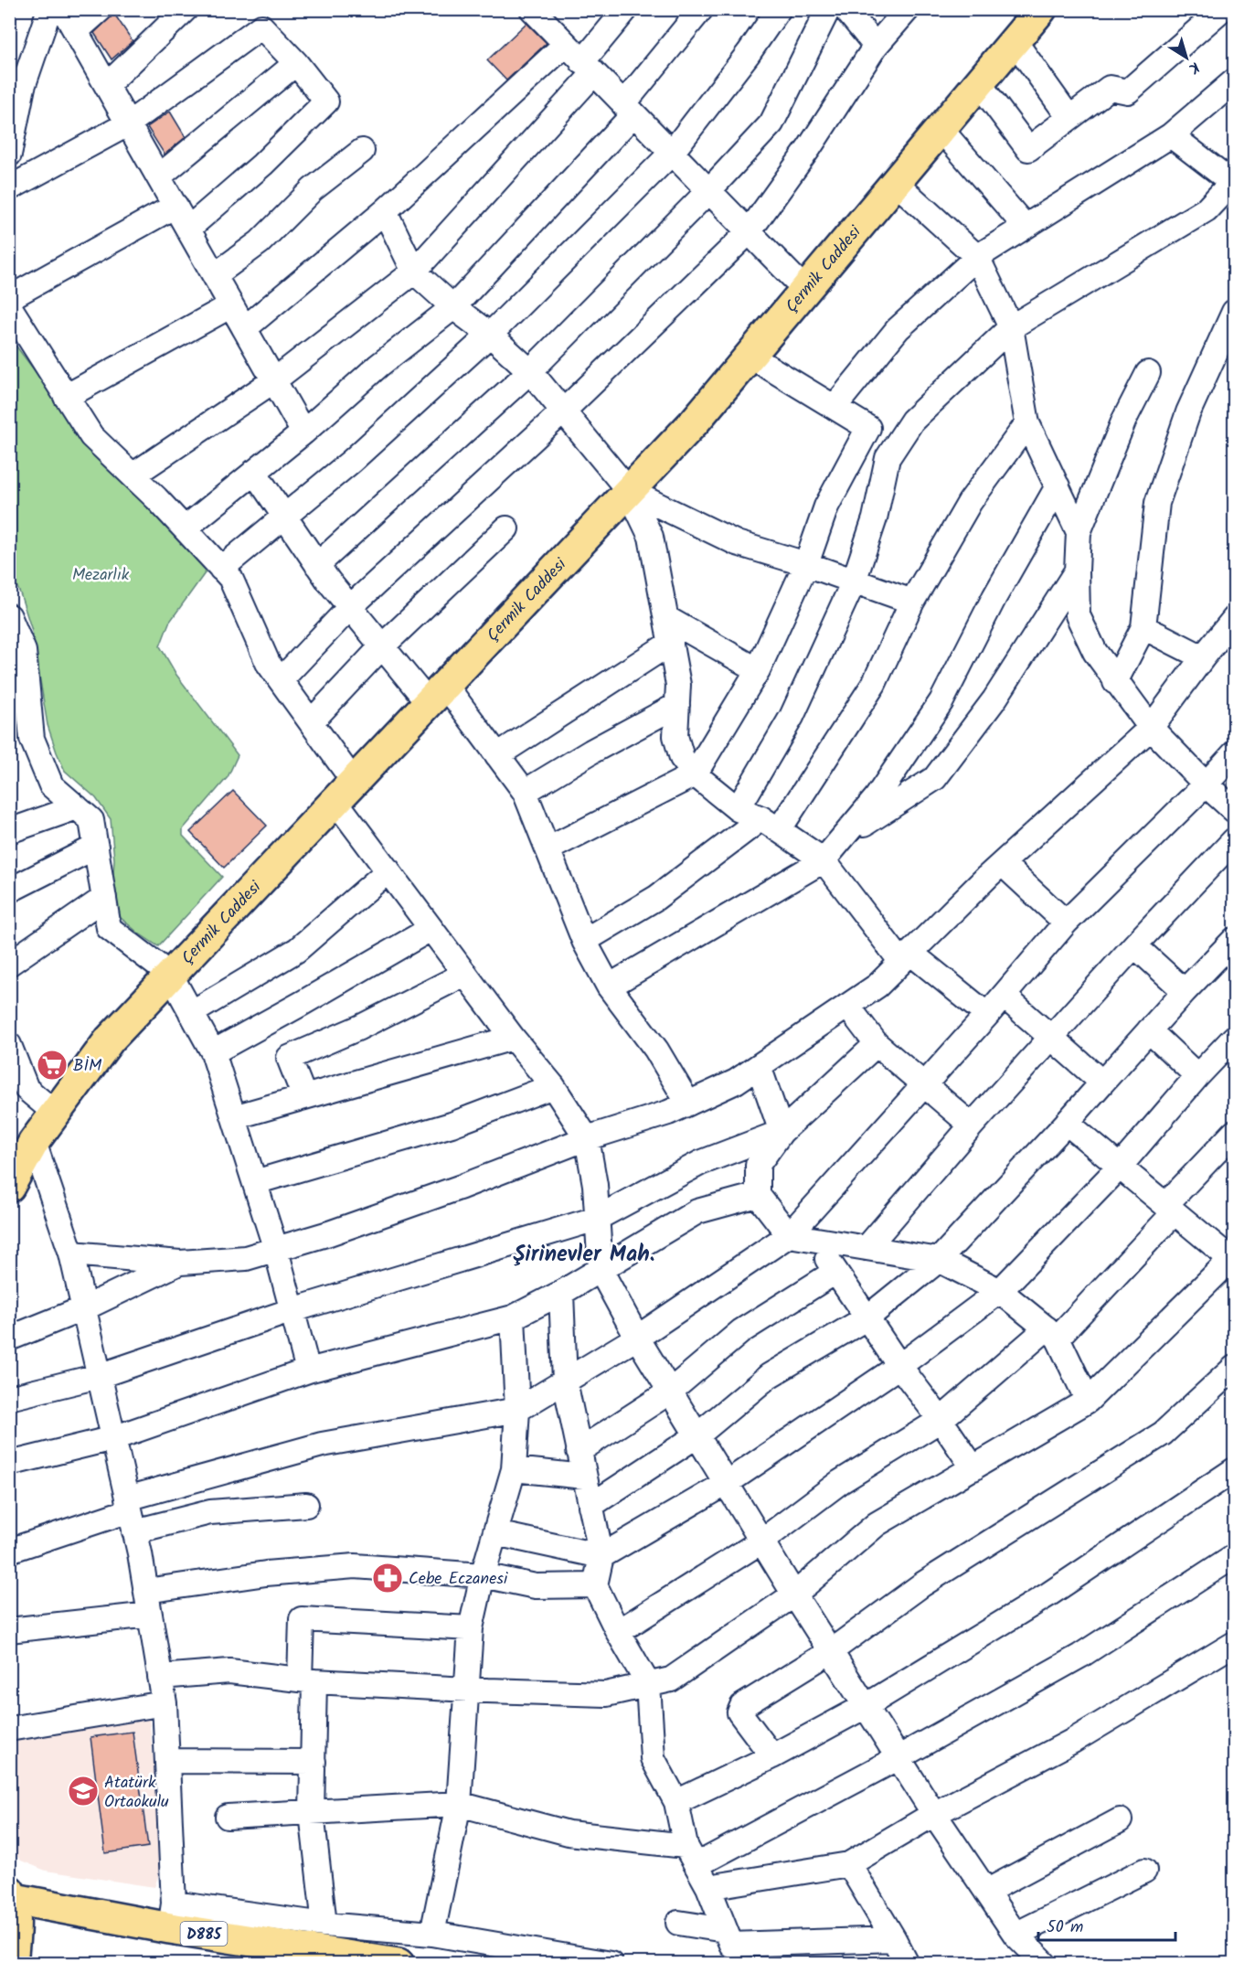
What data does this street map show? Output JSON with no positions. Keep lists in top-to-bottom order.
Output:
{
  "streets": {
    "main road": ["Çermik Caddesi", "D885"]
  },
  "districts": ["Şirinevler Mah."],
  "parks": ["Mezarlık"],
  "places": {
    "supermarket": ["BİM"],
    "pharmacy": ["Cebe Eczanesi"],
    "school or university": ["Atatürk Ortaokulu"]
  },
  "scale_bar": "50 m",
  "north": "bottom right"
}
